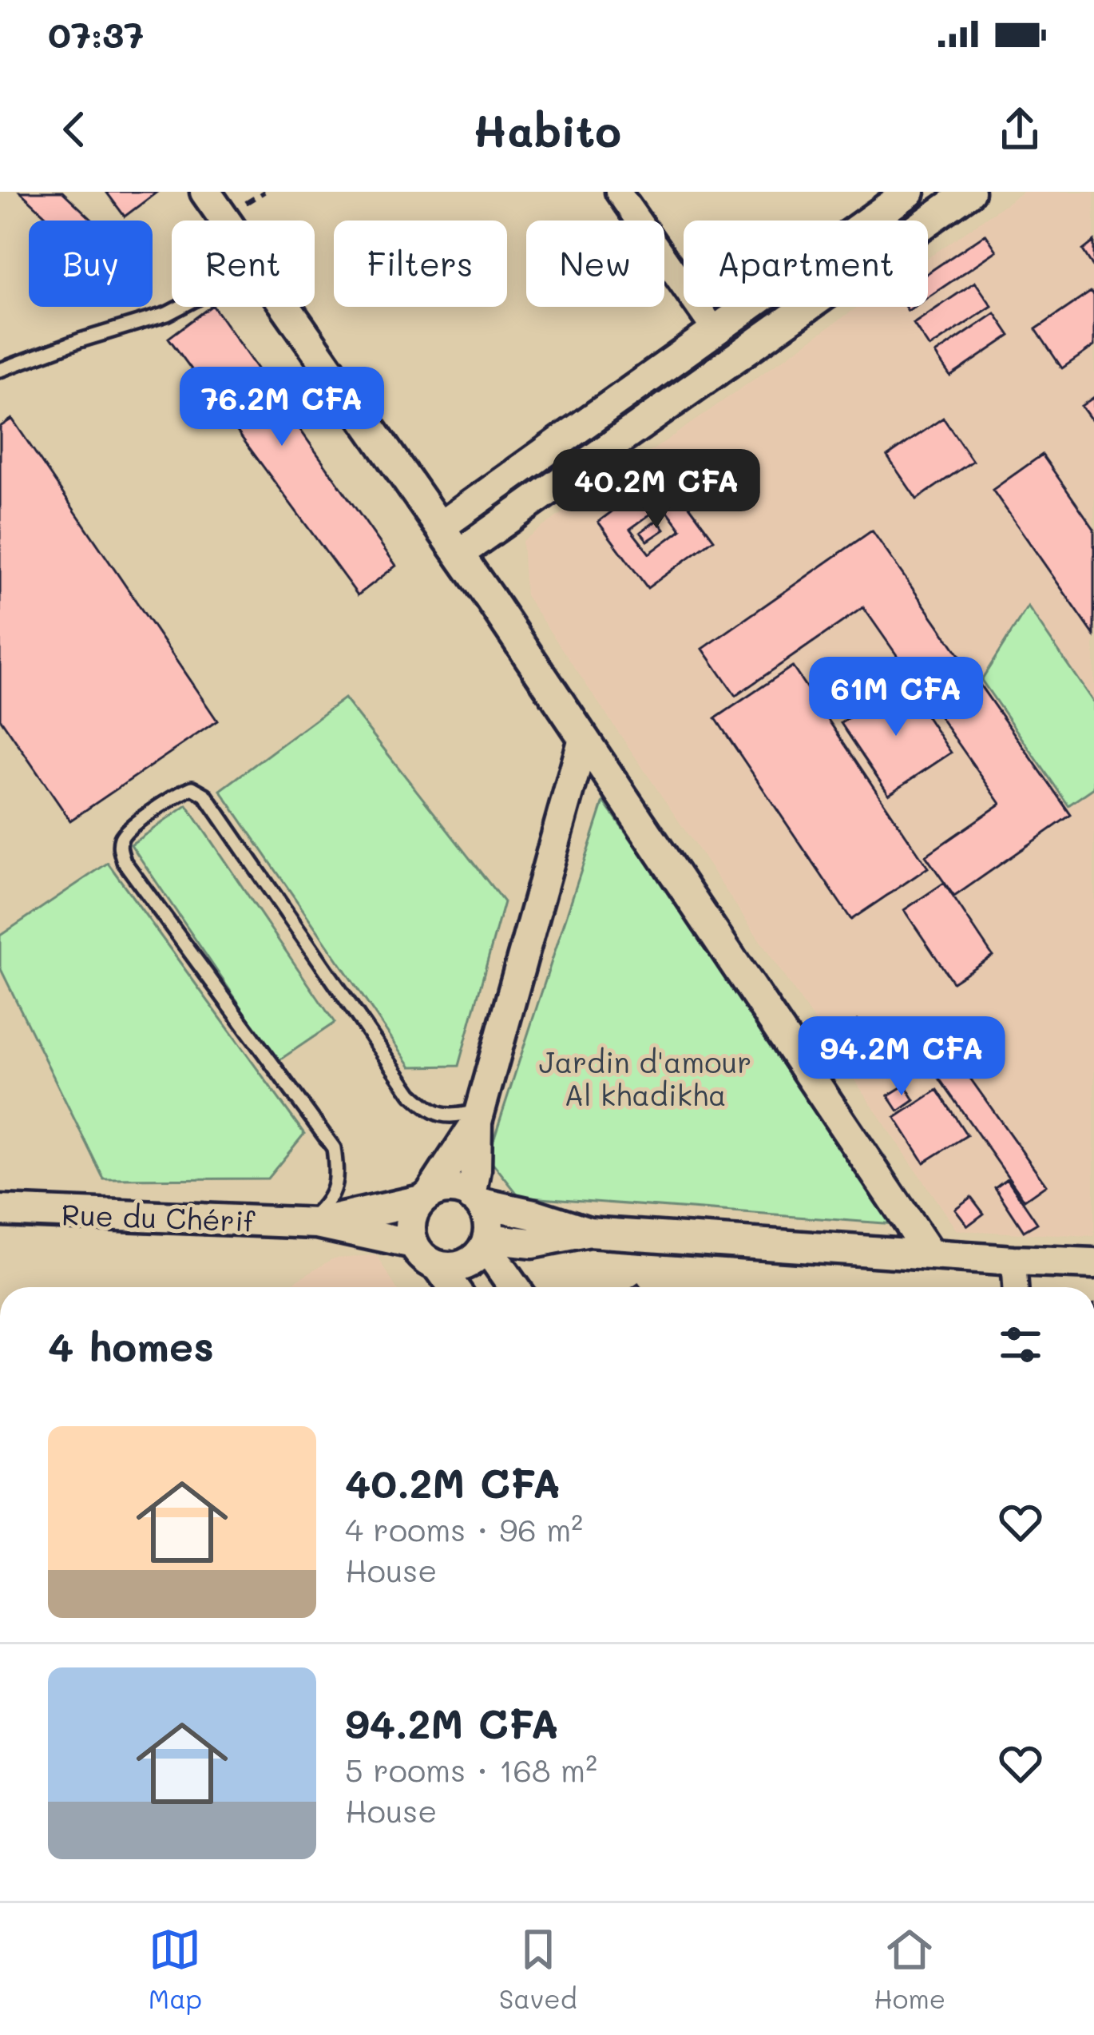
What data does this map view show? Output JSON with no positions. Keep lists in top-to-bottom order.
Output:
{
  "streets": {
    "street": ["Rue du Chérif"]
  },
  "parks": ["Jardin d'amour Al khadikha"],
  "page": {
    "status": "07:37",
    "header": "Habito",
    "chip": [
      "Buy",
      "Rent",
      "Filters",
      "New",
      "Apartment"
    ],
    "price": [
      "76.2M CFA",
      "40.2M CFA",
      "61M CFA",
      "94.2M CFA"
    ],
    "heading": "4 homes",
    "list": [
      {
        "name": "40.2M CFA",
        "note": "4 rooms · 96 m² · House"
      },
      {
        "name": "94.2M CFA",
        "note": "5 rooms · 168 m² · House"
      }
    ],
    "tabs": ["Map", "Saved", "Home"]
  }
}
